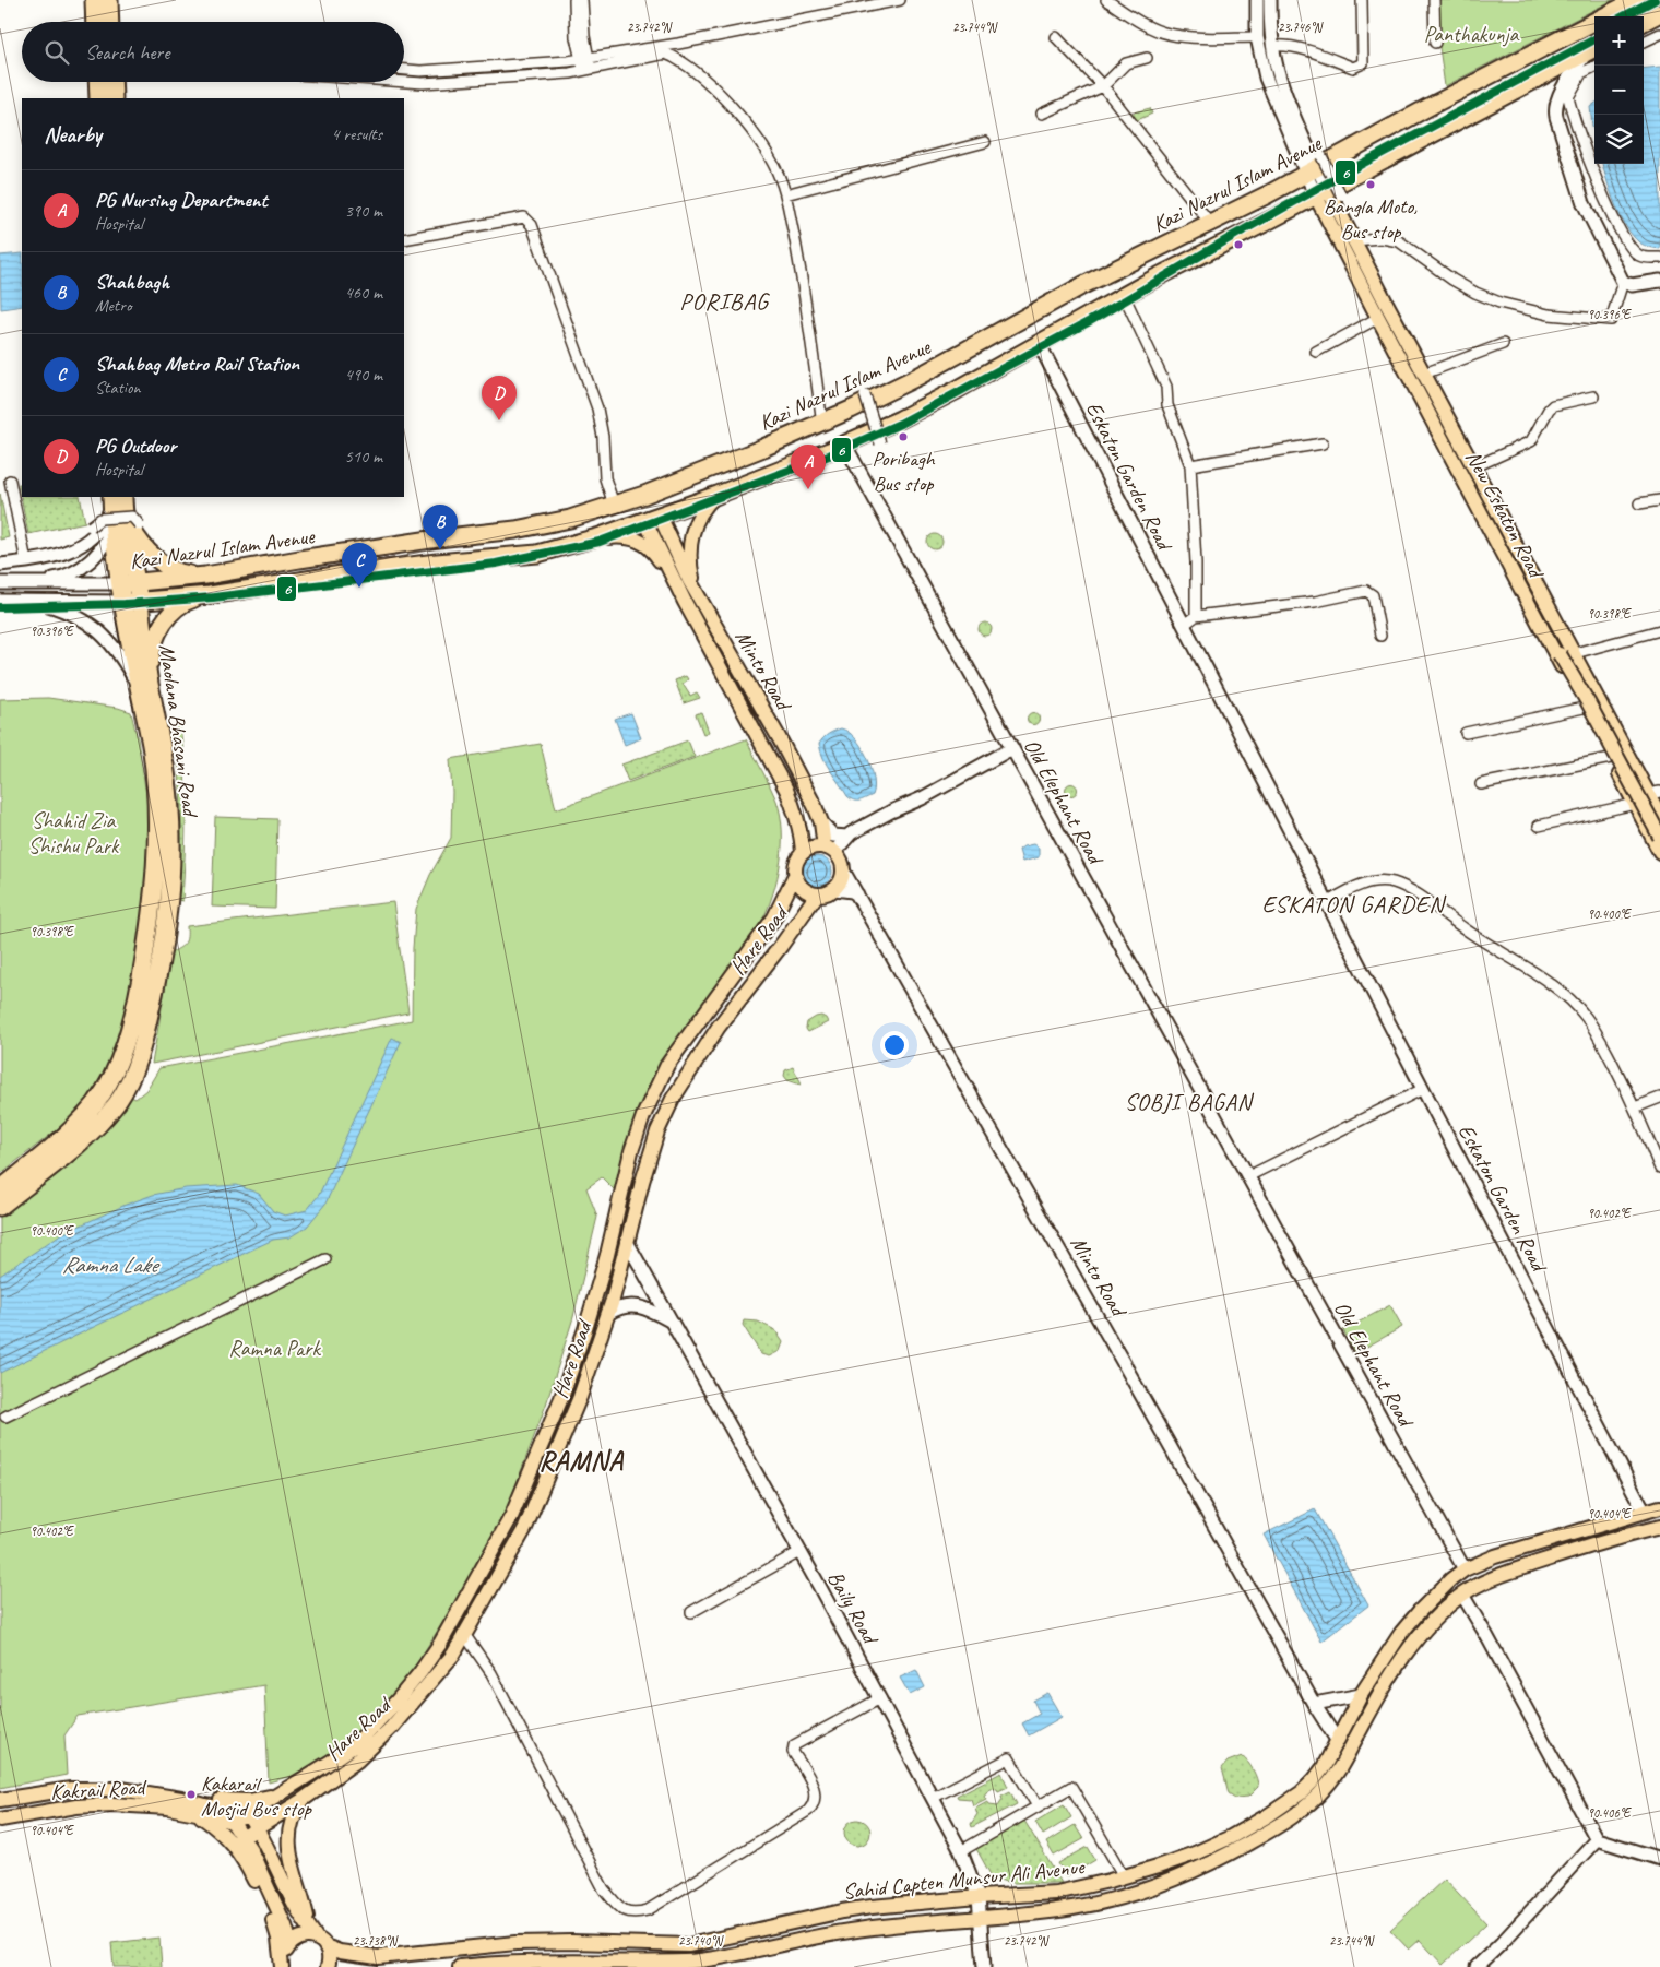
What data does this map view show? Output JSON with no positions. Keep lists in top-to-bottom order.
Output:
{
  "streets": {
    "highway": ["Kazi Nazrul Islam Avenue", "Maolana Bhasani Road"],
    "main road": [
      "Eskaton Garden Road",
      "New Eskaton Road",
      "Minto Road",
      "Old Elephant Road",
      "Hare Road",
      "Baily Road",
      "Kakrail Road",
      "Sahid Capten Munsur Ali Avenue"
    ]
  },
  "crossings": [
    ["Kazi Nazrul Islam Avenue", "Eskaton Garden Road"],
    ["Kazi Nazrul Islam Avenue", "New Eskaton Road"],
    ["Kazi Nazrul Islam Avenue", "Minto Road"],
    ["Kazi Nazrul Islam Avenue", "Maolana Bhasani Road"],
    ["Kazi Nazrul Islam Avenue", "Old Elephant Road"],
    ["Eskaton Garden Road", "Sahid Capten Munsur Ali Avenue"],
    ["Minto Road", "Hare Road"],
    ["Minto Road", "Sahid Capten Munsur Ali Avenue"],
    ["Old Elephant Road", "Sahid Capten Munsur Ali Avenue"],
    ["Hare Road", "Baily Road"],
    ["Baily Road", "Sahid Capten Munsur Ali Avenue"]
  ],
  "districts": [
    "PORIBAG",
    "ESKATON GARDEN",
    "SOBJI BAGAN",
    "RAMNA"
  ],
  "water": ["Ramna Lake"],
  "parks": ["Panthakunja", "Shahid Zia Shishu Park", "Ramna Park"],
  "places": ["Bangla Moto, Bus stop", "Poribagh Bus stop", "Kakarail Mosjid Bus stop"],
  "lines": ["transit line 6"],
  "page": {
    "map_buttons": ["+", "−"],
    "search": "Search here",
    "heading": ["Nearby", "4 results"],
    "list": [
      {
        "mark": "A",
        "name": "PG Nursing Department",
        "note": "Hospital",
        "value": "390 m"
      },
      {
        "mark": "B",
        "name": "Shahbagh",
        "note": "Metro",
        "value": "460 m"
      },
      {
        "mark": "C",
        "name": "Shahbag Metro Rail Station",
        "note": "Station",
        "value": "490 m"
      },
      {
        "mark": "D",
        "name": "PG Outdoor",
        "note": "Hospital",
        "value": "510 m"
      }
    ],
    "pins": [
      "D",
      "A",
      "B",
      "C"
    ]
  },
  "coordinates": [
    "23.742°N",
    "23.744°N",
    "23.746°N",
    "90.396°E",
    "90.398°E",
    "90.400°E",
    "90.402°E",
    "90.404°E",
    "90.406°E",
    "23.738°N",
    "23.740°N"
  ]
}
